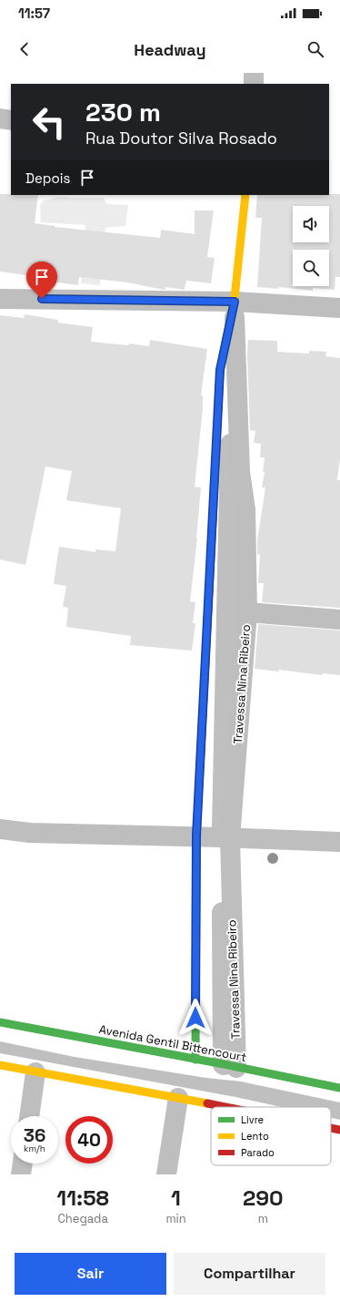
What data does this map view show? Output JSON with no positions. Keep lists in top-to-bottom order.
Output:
{
  "streets": {
    "street": ["Travessa Nina Ribeiro", "Avenida Gentil Bittencourt"]
  },
  "crossings": [
    ["Travessa Nina Ribeiro", "Avenida Gentil Bittencourt"]
  ],
  "legend": ["Livre", "Lento", "Parado"],
  "page": {
    "status": "11:57",
    "header": "Headway",
    "turn": ["230 m", "Rua Doutor Silva Rosado"],
    "then": "Depois",
    "speed": "36 km/h",
    "limit": "40",
    "eta": [
      "11:58",
      "Chegada",
      "1",
      "min",
      "290",
      "m"
    ],
    "buttons": ["Sair", "Compartilhar"]
  }
}
